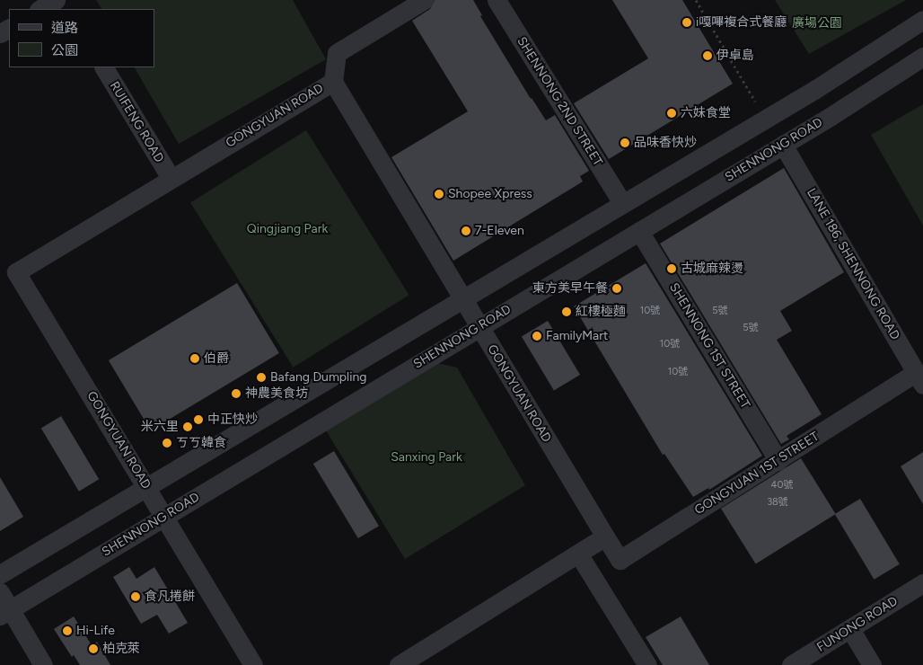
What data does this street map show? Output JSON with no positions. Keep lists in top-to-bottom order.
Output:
{
  "streets": {
    "street": [
      "SHENNONG 2ND STREET",
      "GONGYUAN ROAD",
      "RUIFENG ROAD",
      "SHENNONG ROAD",
      "LANE 186, SHENNONG ROAD",
      "SHENNONG 1ST STREET",
      "GONGYUAN 1ST STREET",
      "FUNONG ROAD"
    ]
  },
  "crossings": [
    ["GONGYUAN ROAD", "RUIFENG ROAD"],
    ["GONGYUAN ROAD", "SHENNONG ROAD"],
    ["GONGYUAN ROAD", "GONGYUAN 1ST STREET"],
    ["SHENNONG ROAD", "LANE 186, SHENNONG ROAD"],
    ["SHENNONG ROAD", "SHENNONG 1ST STREET"],
    ["LANE 186, SHENNONG ROAD", "GONGYUAN 1ST STREET"],
    ["SHENNONG 1ST STREET", "GONGYUAN 1ST STREET"]
  ],
  "parks": ["廣場公園", "Qingjiang Park", "Sanxing Park"],
  "places": [
    "i嘎嗶複合式餐廳",
    "伊卓島",
    "六妹食堂",
    "品味香快炒",
    "Shopee Xpress",
    "7-Eleven",
    "古城麻辣燙",
    "東方美早午餐",
    "紅樓極麵",
    "FamilyMart",
    "伯爵",
    "Bafang Dumpling",
    "神農美食坊",
    "中正快炒",
    "米六里",
    "ㄎㄎ韓食",
    "食凡捲餅",
    "Hi-Life",
    "柏克萊"
  ],
  "house_numbers": [
    "10號",
    "5號",
    "5號",
    "10號",
    "10號",
    "40號",
    "38號"
  ],
  "legend": ["道路", "公園"]
}
